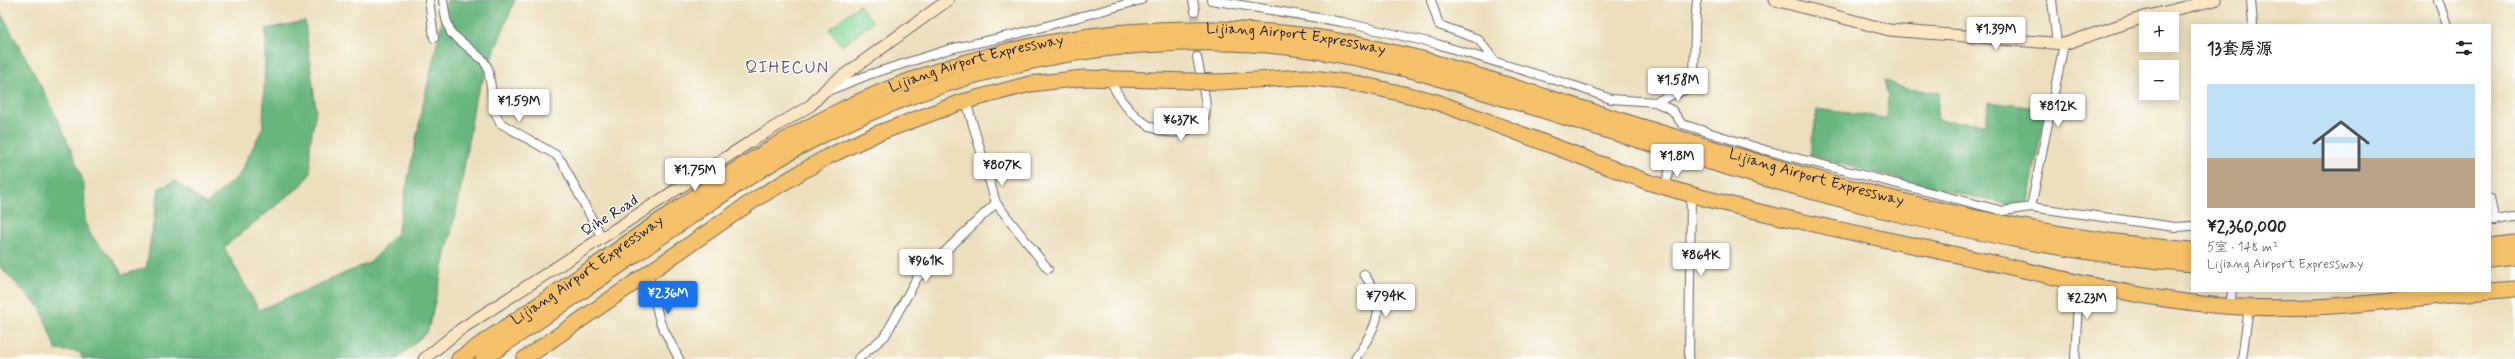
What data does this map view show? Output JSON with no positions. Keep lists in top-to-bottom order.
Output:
{
  "streets": {
    "highway": ["Lijiang Airport Expressway"],
    "street": ["Qihe Road"]
  },
  "districts": ["QIHECUN"],
  "page": {
    "map_buttons": ["+", "−"],
    "price": [
      "¥1.39M",
      "¥1.58M",
      "¥1.59M",
      "¥812K",
      "¥637K",
      "¥1.8M",
      "¥807K",
      "¥1.75M",
      "¥864K",
      "¥961K",
      "¥2.36M",
      "¥794K",
      "¥2.23M"
    ],
    "heading": "13套房源",
    "list": [
      {
        "name": "¥2,360,000",
        "note": "5室 · 148 m² · Lijiang Airport Expressway"
      }
    ]
  }
}
